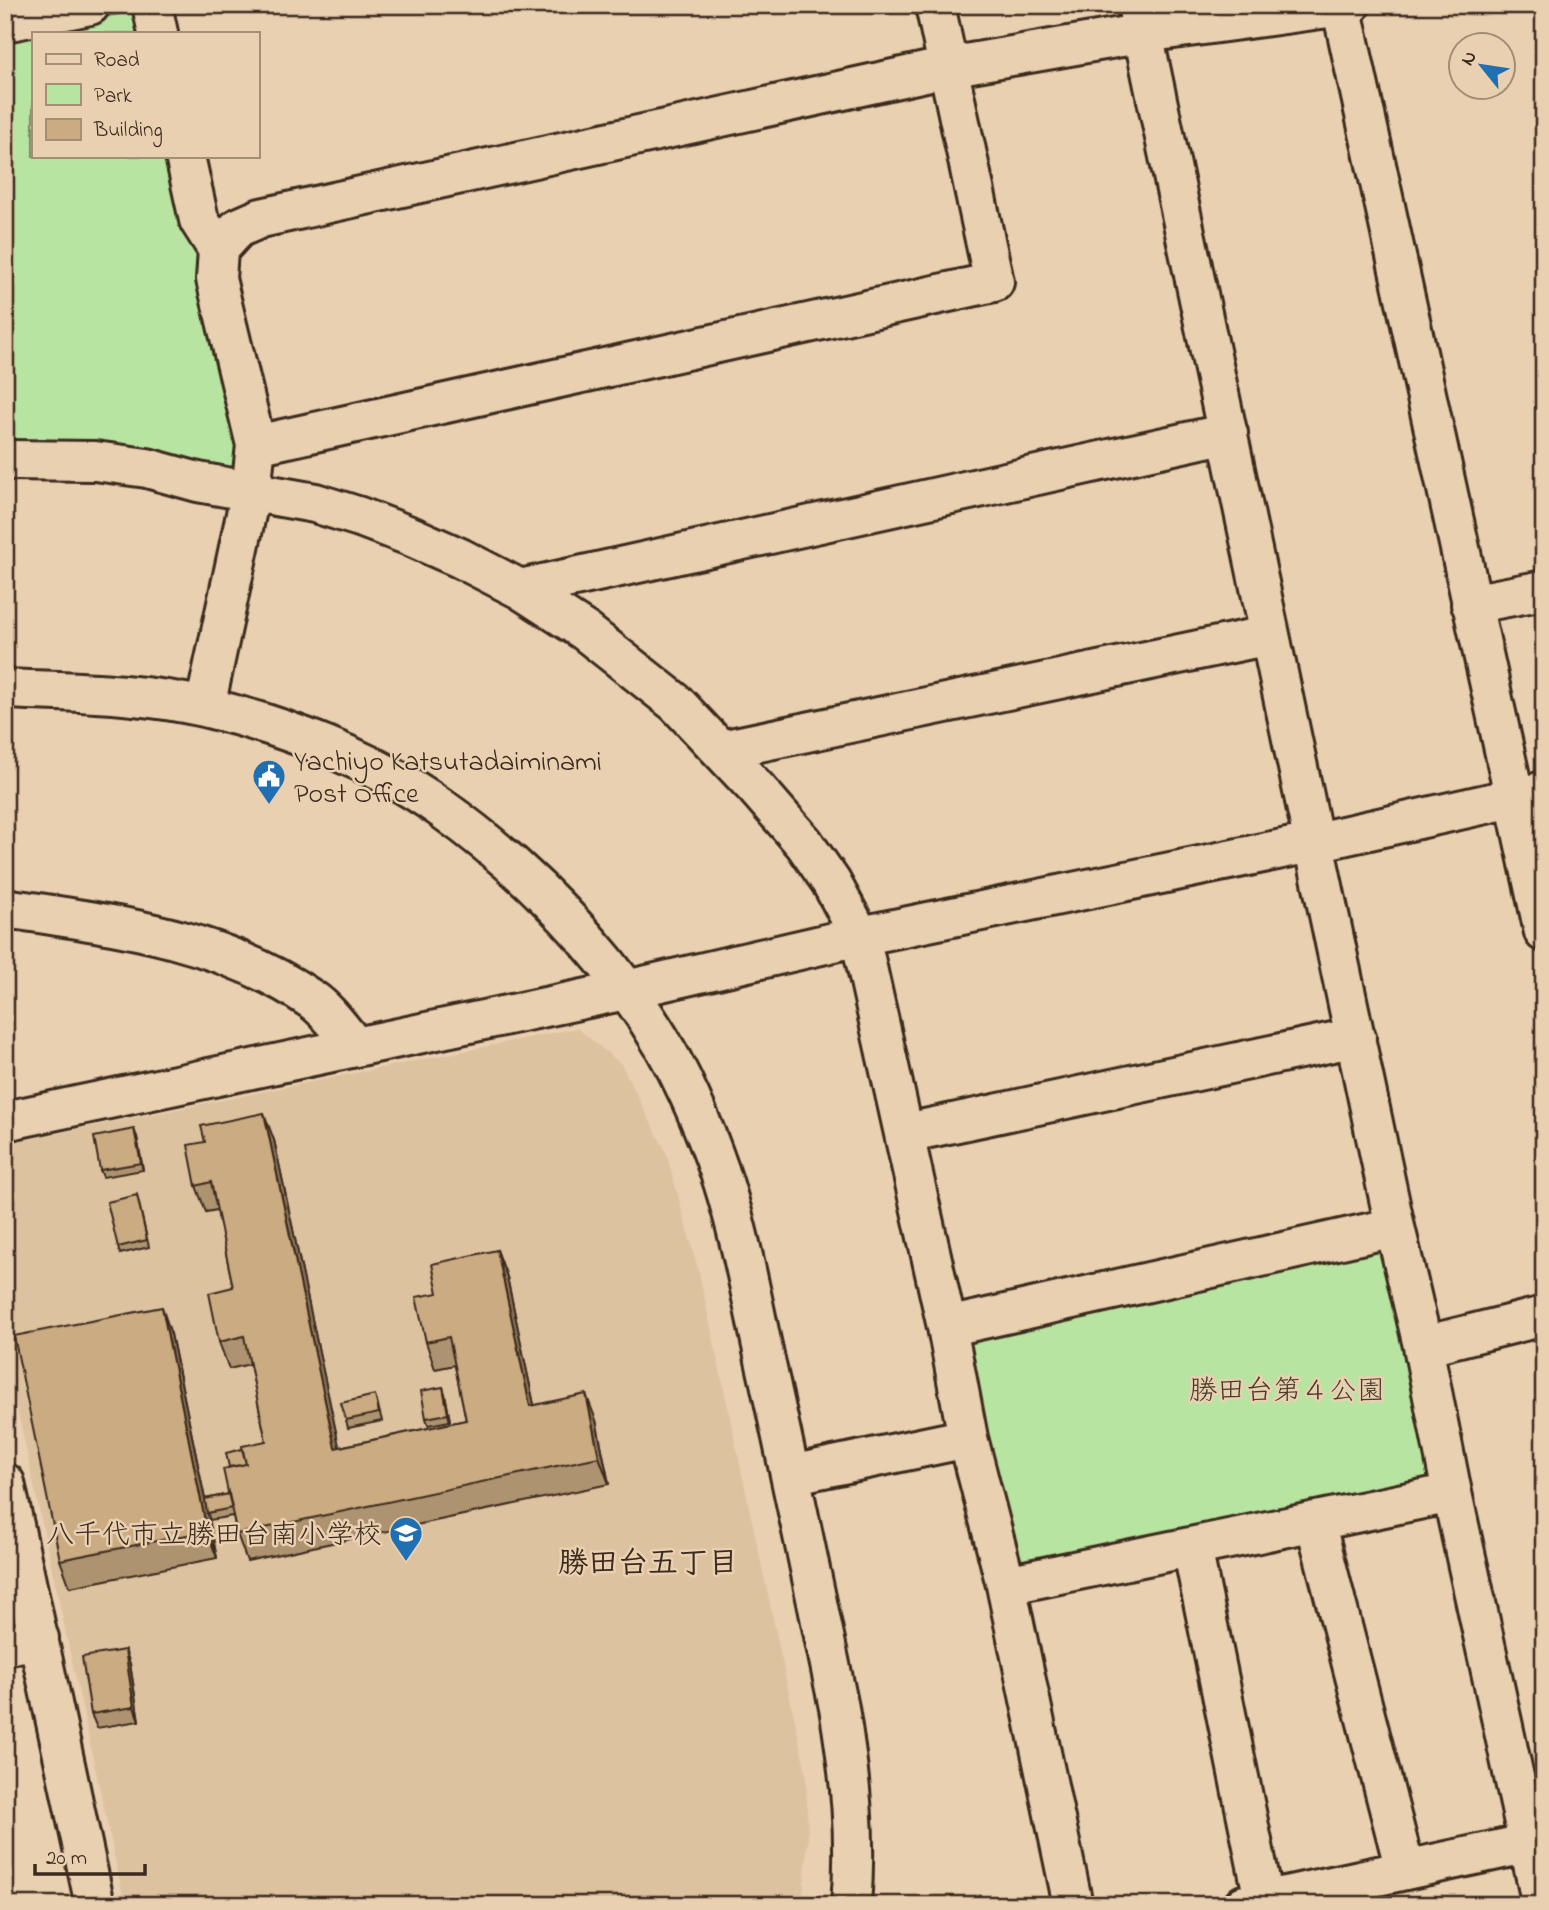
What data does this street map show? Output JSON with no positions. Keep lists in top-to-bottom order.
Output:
{
  "districts": ["勝田台五丁目"],
  "parks": ["勝田台第４公園"],
  "places": {
    "public building": ["Yachiyo Katsutadaiminami Post Office"],
    "school or university": ["八千代市立勝田台南小学校"]
  },
  "legend": ["Road", "Park", "Building"],
  "scale_bar": "20 m",
  "north": "top left"
}
